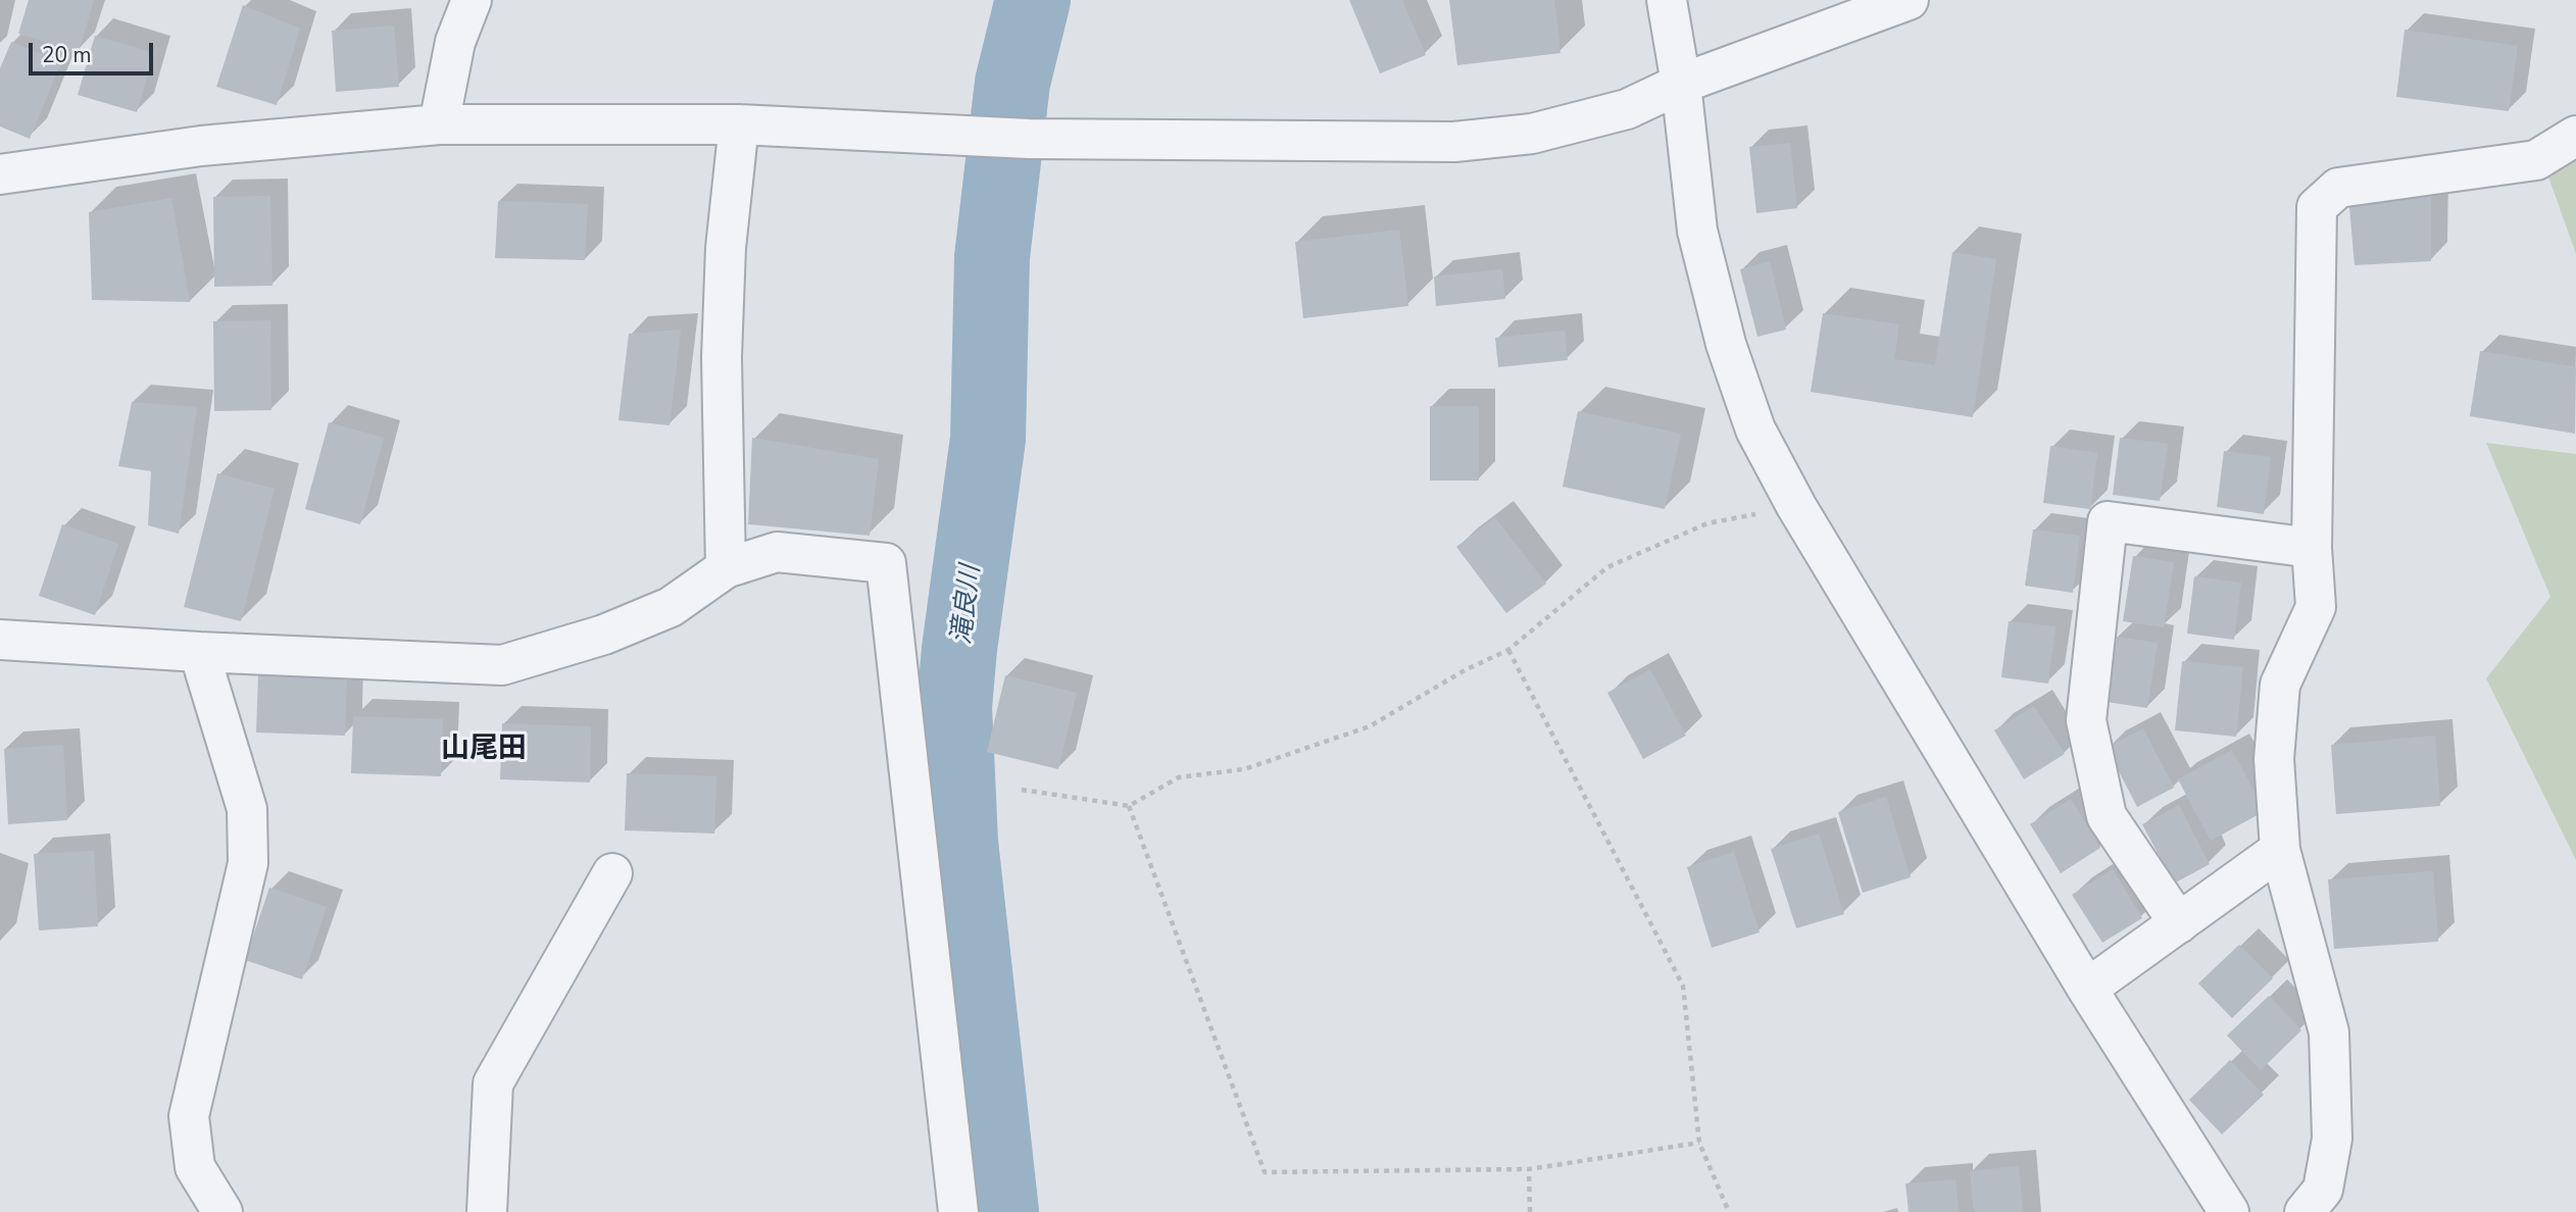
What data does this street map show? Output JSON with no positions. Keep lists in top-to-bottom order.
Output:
{
  "districts": ["山尾田"],
  "water": ["滝良川"],
  "scale_bar": "20 m"
}
